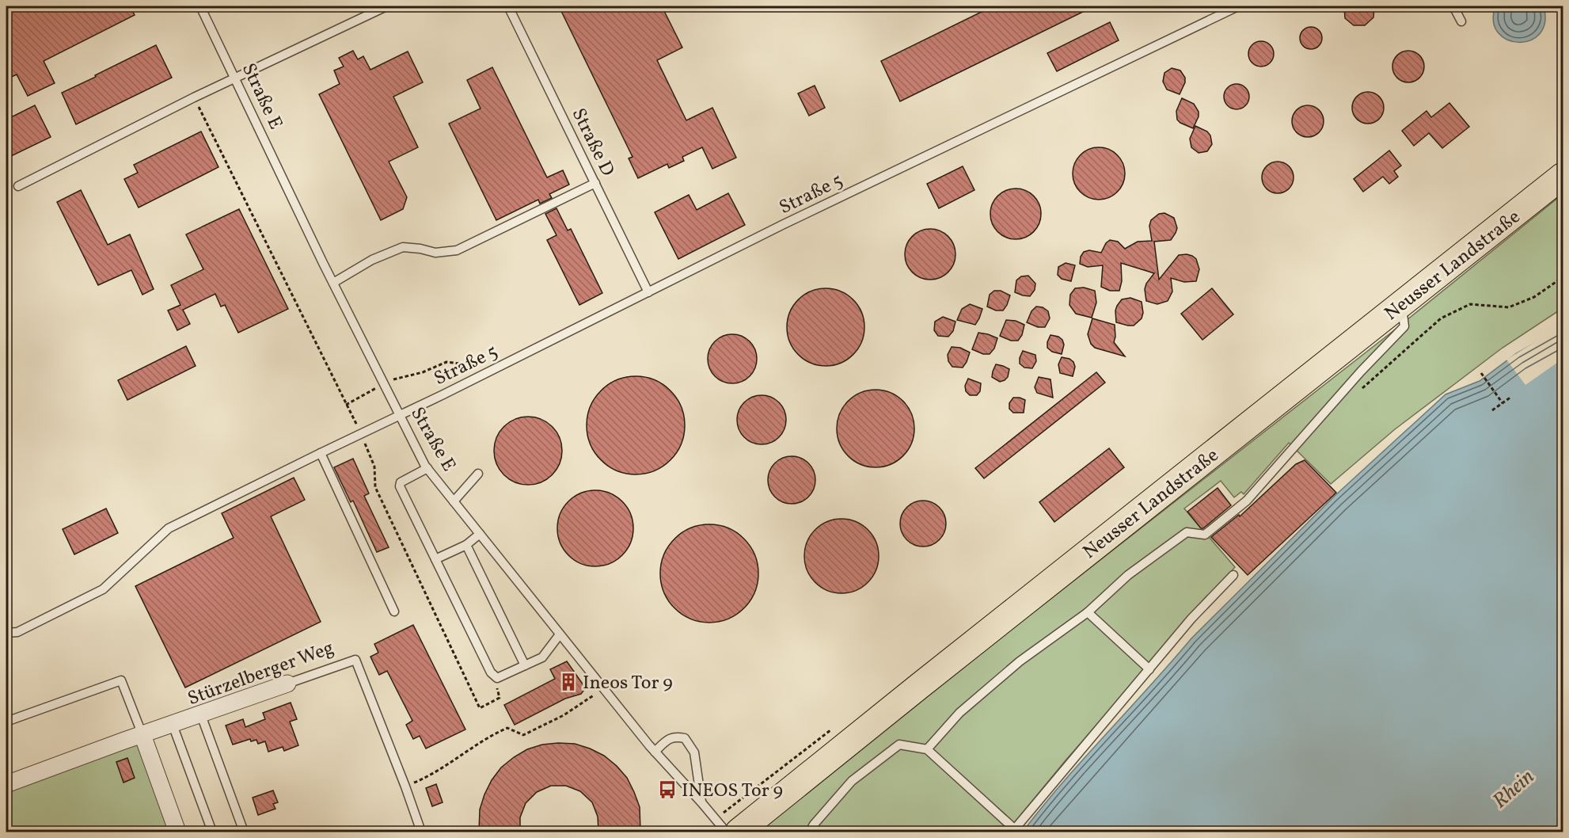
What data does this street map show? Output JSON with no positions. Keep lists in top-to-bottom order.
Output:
{
  "streets": {
    "main road": ["Neusser Landstraße"],
    "street": ["Stürzelberger Weg"],
    "lane": ["Straße E", "Straße D", "Straße 5"]
  },
  "crossings": [
    ["Straße E", "Straße 5"],
    ["Straße D", "Straße 5"]
  ],
  "water": ["Rhein"],
  "places": {
    "building": ["Ineos Tor 9"],
    "bus stop": ["INEOS Tor 9"]
  }
}
